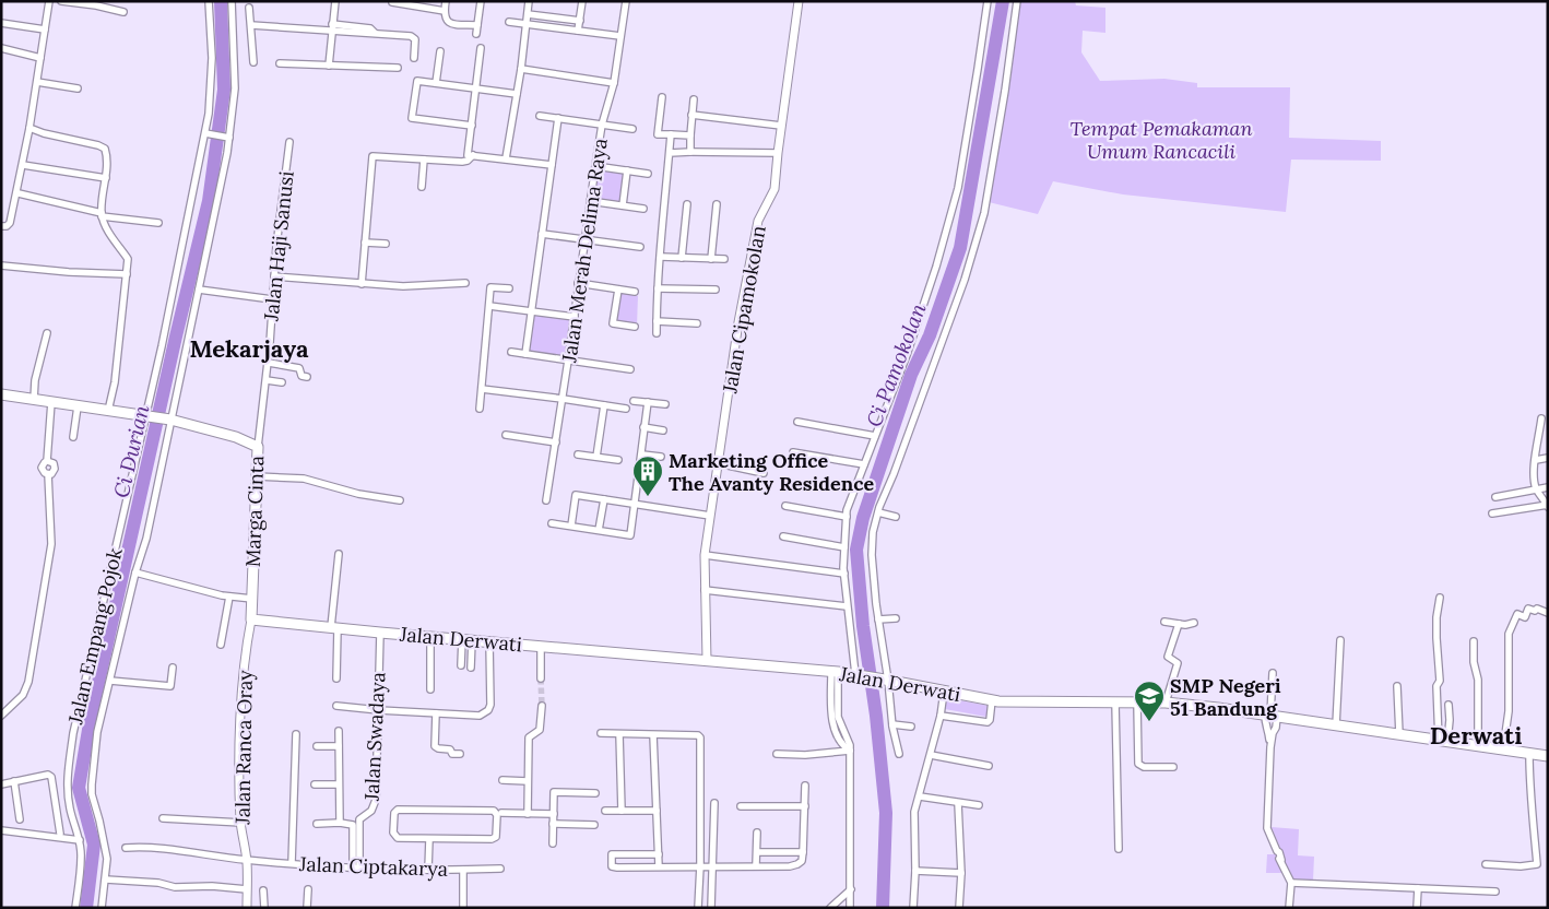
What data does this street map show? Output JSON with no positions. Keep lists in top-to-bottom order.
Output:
{
  "streets": {
    "main road": ["Marga Cinta", "Jalan Derwati"],
    "street": [
      "Jalan Haji Sanusi",
      "Jalan Merah Delima Raya",
      "Jalan Cipamokolan",
      "Jalan Empang Pojok",
      "Jalan Swadaya",
      "Jalan Ranca Oray",
      "Jalan Ciptakarya"
    ]
  },
  "crossings": [
    ["Jalan Haji Sanusi", "Marga Cinta"],
    ["Jalan Cipamokolan", "Jalan Derwati"],
    ["Marga Cinta", "Jalan Empang Pojok"],
    ["Marga Cinta", "Jalan Derwati"],
    ["Marga Cinta", "Jalan Ranca Oray"],
    ["Jalan Derwati", "Jalan Swadaya"],
    ["Jalan Derwati", "Jalan Ranca Oray"],
    ["Jalan Swadaya", "Jalan Ciptakarya"],
    ["Jalan Ranca Oray", "Jalan Ciptakarya"]
  ],
  "districts": ["Mekarjaya", "Derwati"],
  "water": ["Ci Pamokolan", "Ci Durian"],
  "parks": ["Tempat Pemakaman Umum Rancacili"],
  "places": {
    "building": ["Marketing Office The Avanty Residence"],
    "school or university": ["SMP Negeri 51 Bandung"]
  }
}
